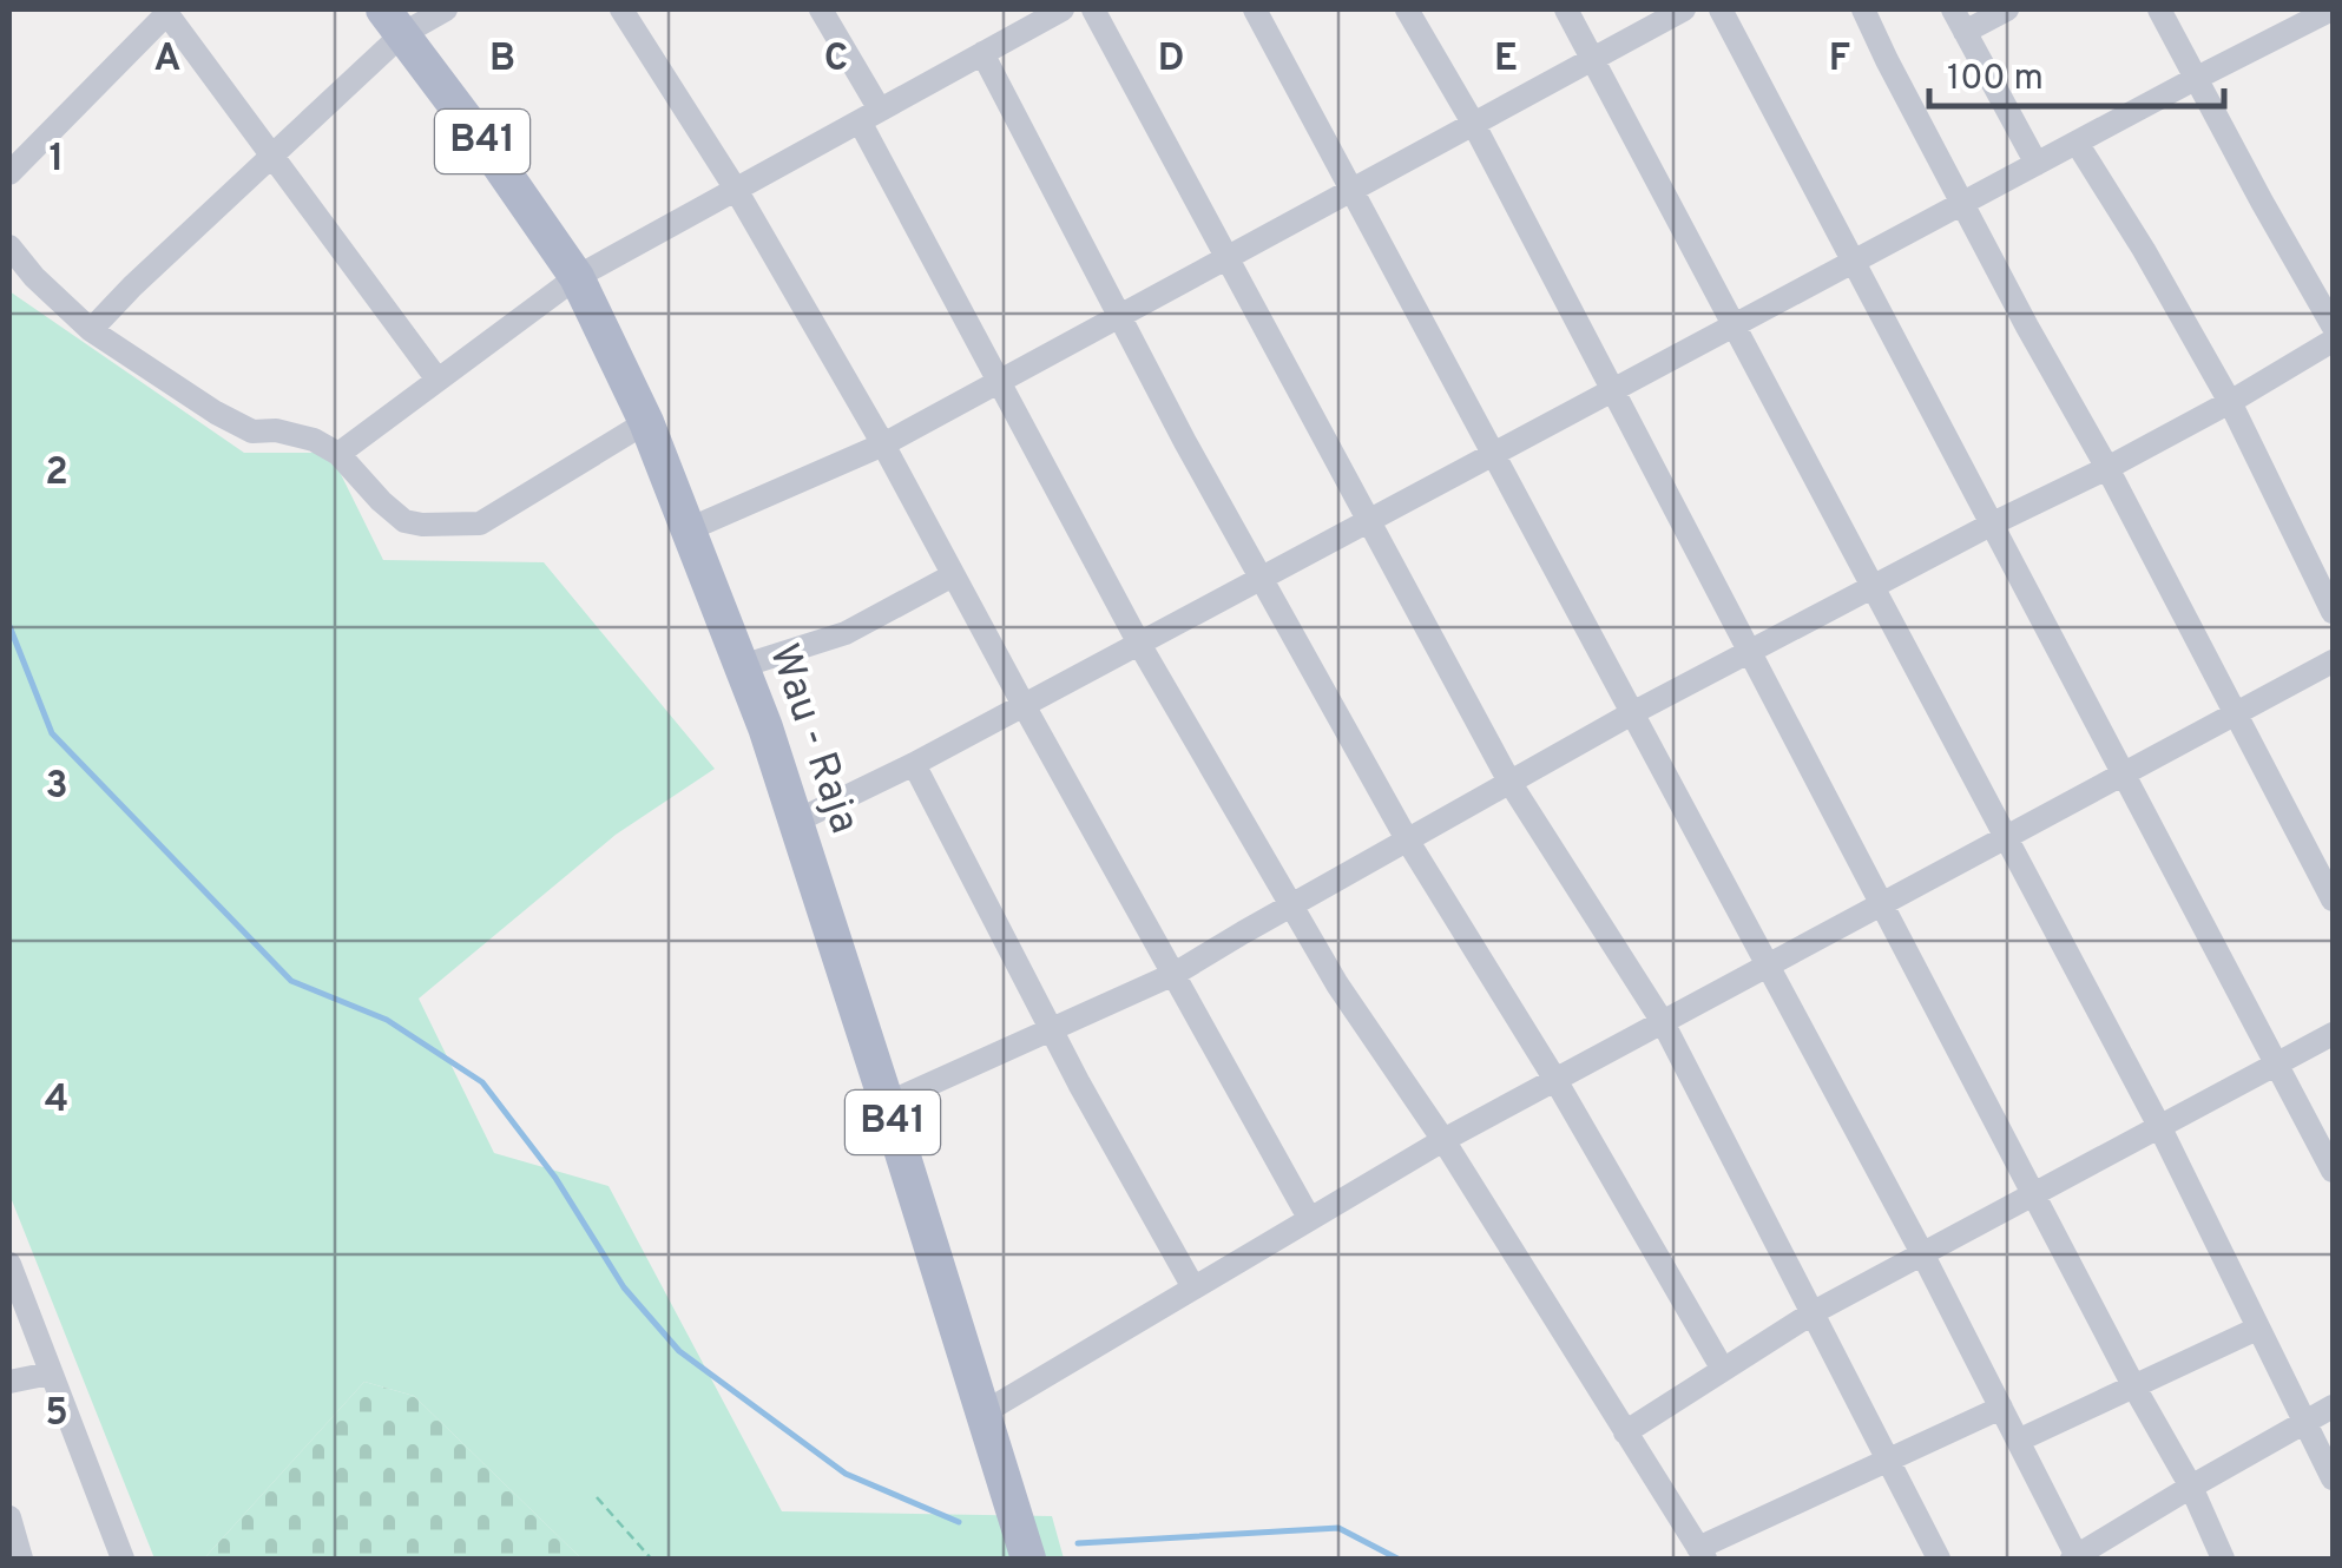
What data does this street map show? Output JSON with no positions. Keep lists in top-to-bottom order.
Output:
{
  "streets": {
    "main road": ["B41", "Wau - Raja"]
  },
  "scale_bar": "100 m",
  "grid": {
    "columns": [
      "A",
      "B",
      "C",
      "D",
      "E",
      "F"
    ],
    "rows": [
      "1",
      "2",
      "3",
      "4",
      "5"
    ]
  }
}
